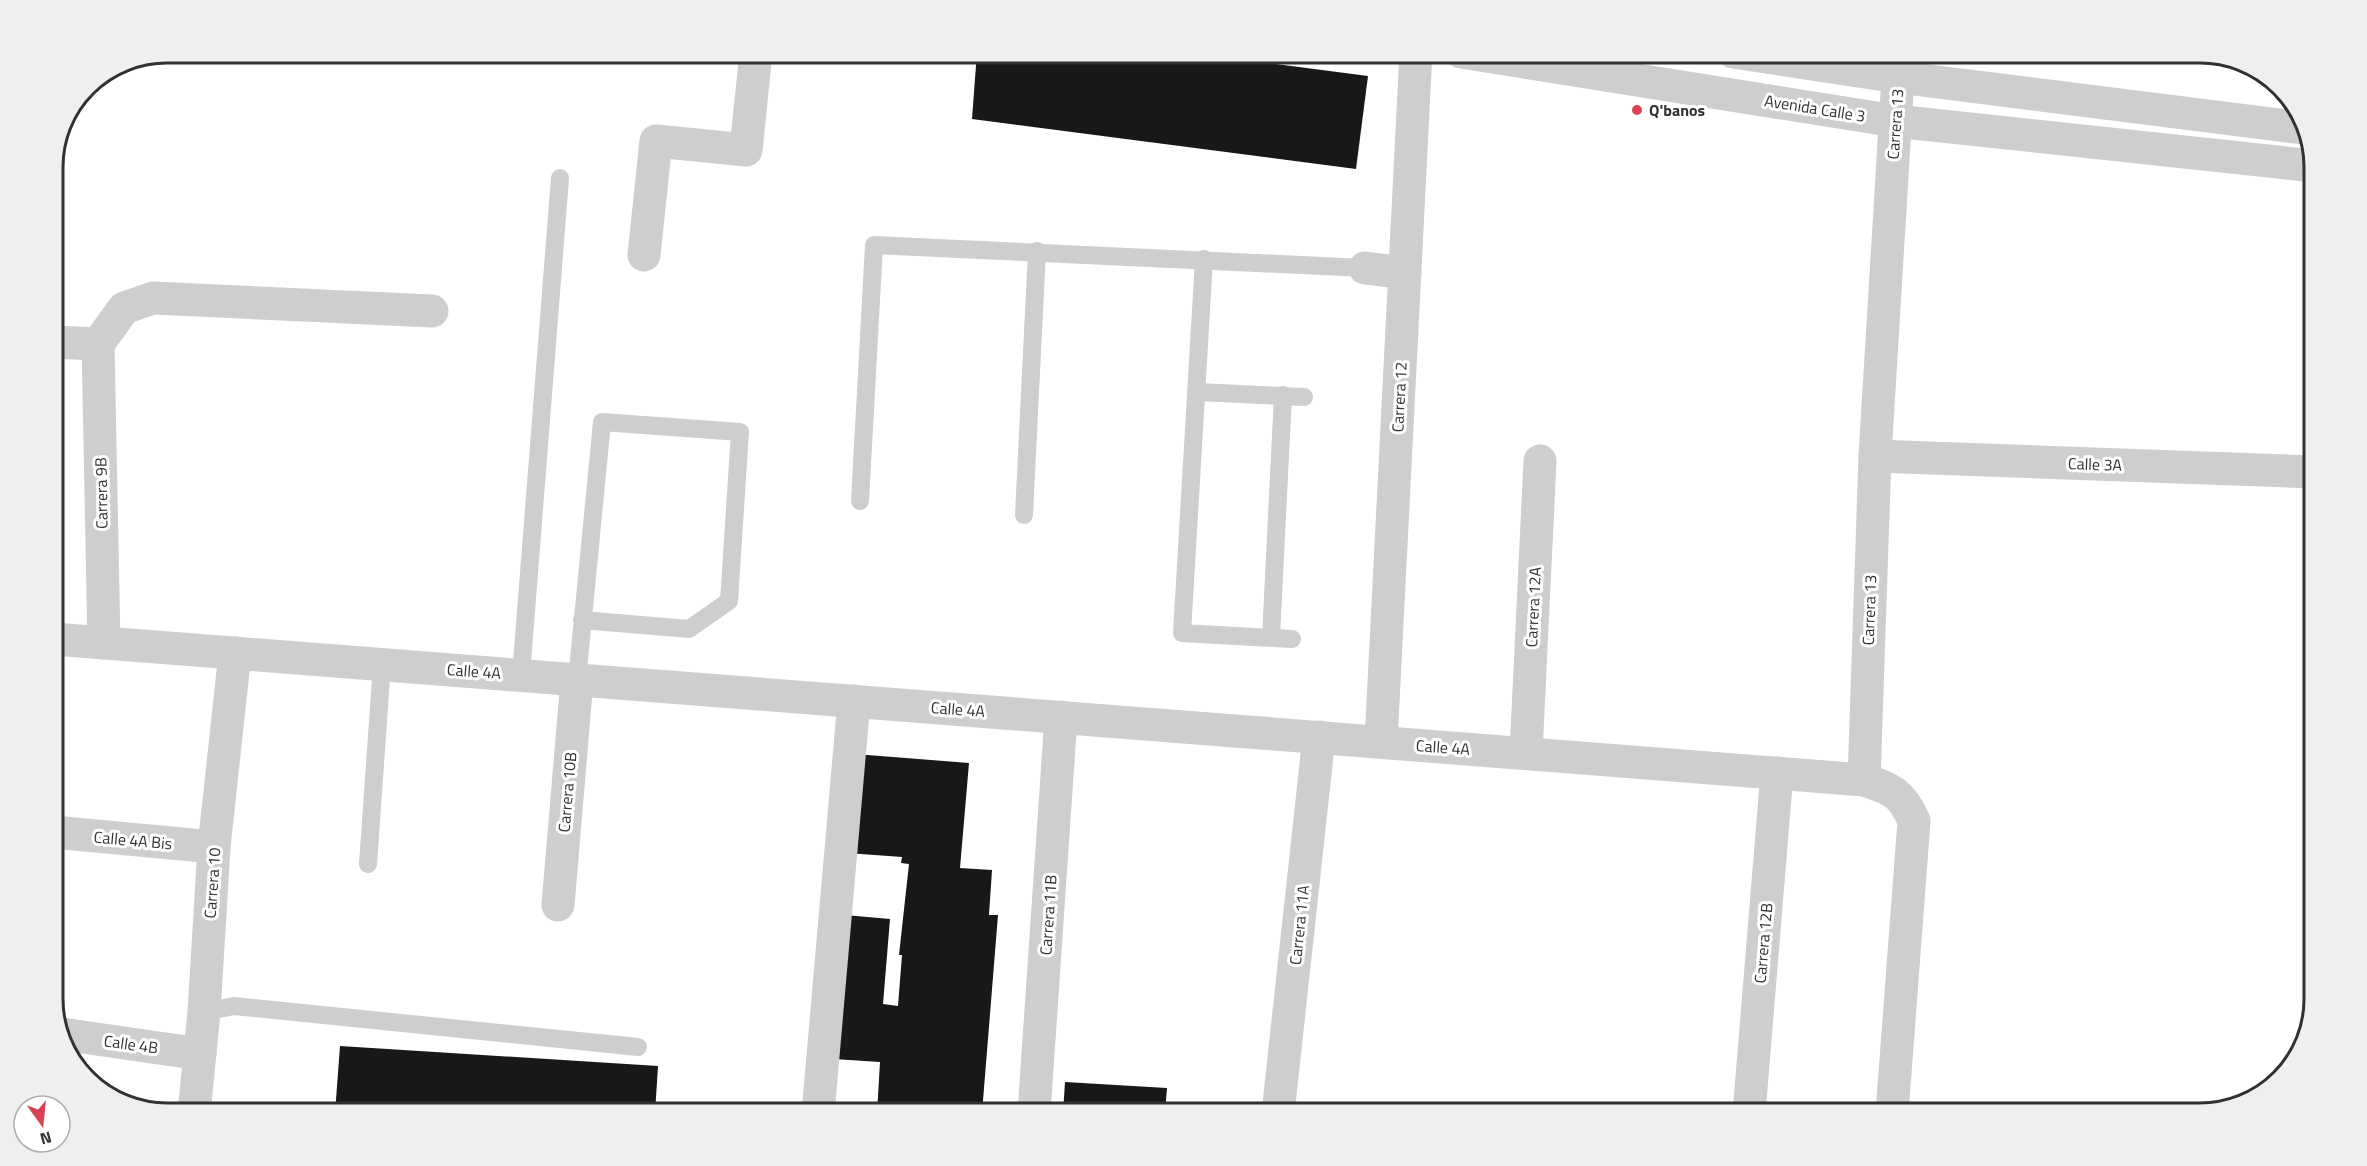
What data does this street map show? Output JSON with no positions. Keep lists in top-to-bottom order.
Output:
{
  "streets": {
    "street": [
      "Avenida Calle 3",
      "Carrera 13",
      "Carrera 12",
      "Calle 3A",
      "Carrera 9B",
      "Carrera 12A",
      "Calle 4A",
      "Carrera 10B",
      "Calle 4A Bis",
      "Carrera 10",
      "Carrera 11B",
      "Carrera 11A",
      "Carrera 12B",
      "Calle 4B"
    ]
  },
  "crossings": [
    ["Avenida Calle 3", "Carrera 13"],
    ["Carrera 13", "Calle 3A"],
    ["Carrera 13", "Calle 4A"],
    ["Carrera 12", "Calle 4A"],
    ["Carrera 9B", "Calle 4A"],
    ["Carrera 12A", "Calle 4A"],
    ["Calle 4A", "Carrera 10B"],
    ["Calle 4A", "Carrera 10"],
    ["Calle 4A", "Carrera 11B"],
    ["Calle 4A", "Carrera 11A"],
    ["Calle 4A", "Carrera 12B"],
    ["Calle 4A Bis", "Carrera 10"],
    ["Carrera 10", "Calle 4B"]
  ],
  "places": ["Q'banos"],
  "north": "bottom"
}
